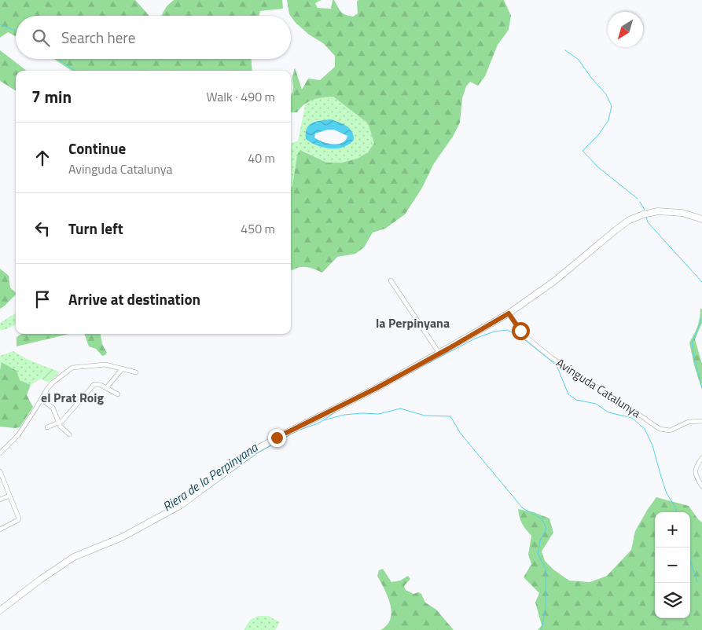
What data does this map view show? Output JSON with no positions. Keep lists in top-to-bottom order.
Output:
{
  "streets": {
    "street": ["Avinguda Catalunya"]
  },
  "districts": ["la Perpinyana", "el Prat Roig"],
  "water": ["Riera de la Perpinyana"],
  "north": "bottom left",
  "page": {
    "search": "Search here",
    "heading": ["7 min", "Walk · 490 m"],
    "list": [
      ["Continue", "Avinguda Catalunya", "40 m"],
      ["Turn left", "450 m"],
      "Arrive at destination"
    ],
    "map_buttons": ["+", "−"]
  }
}
